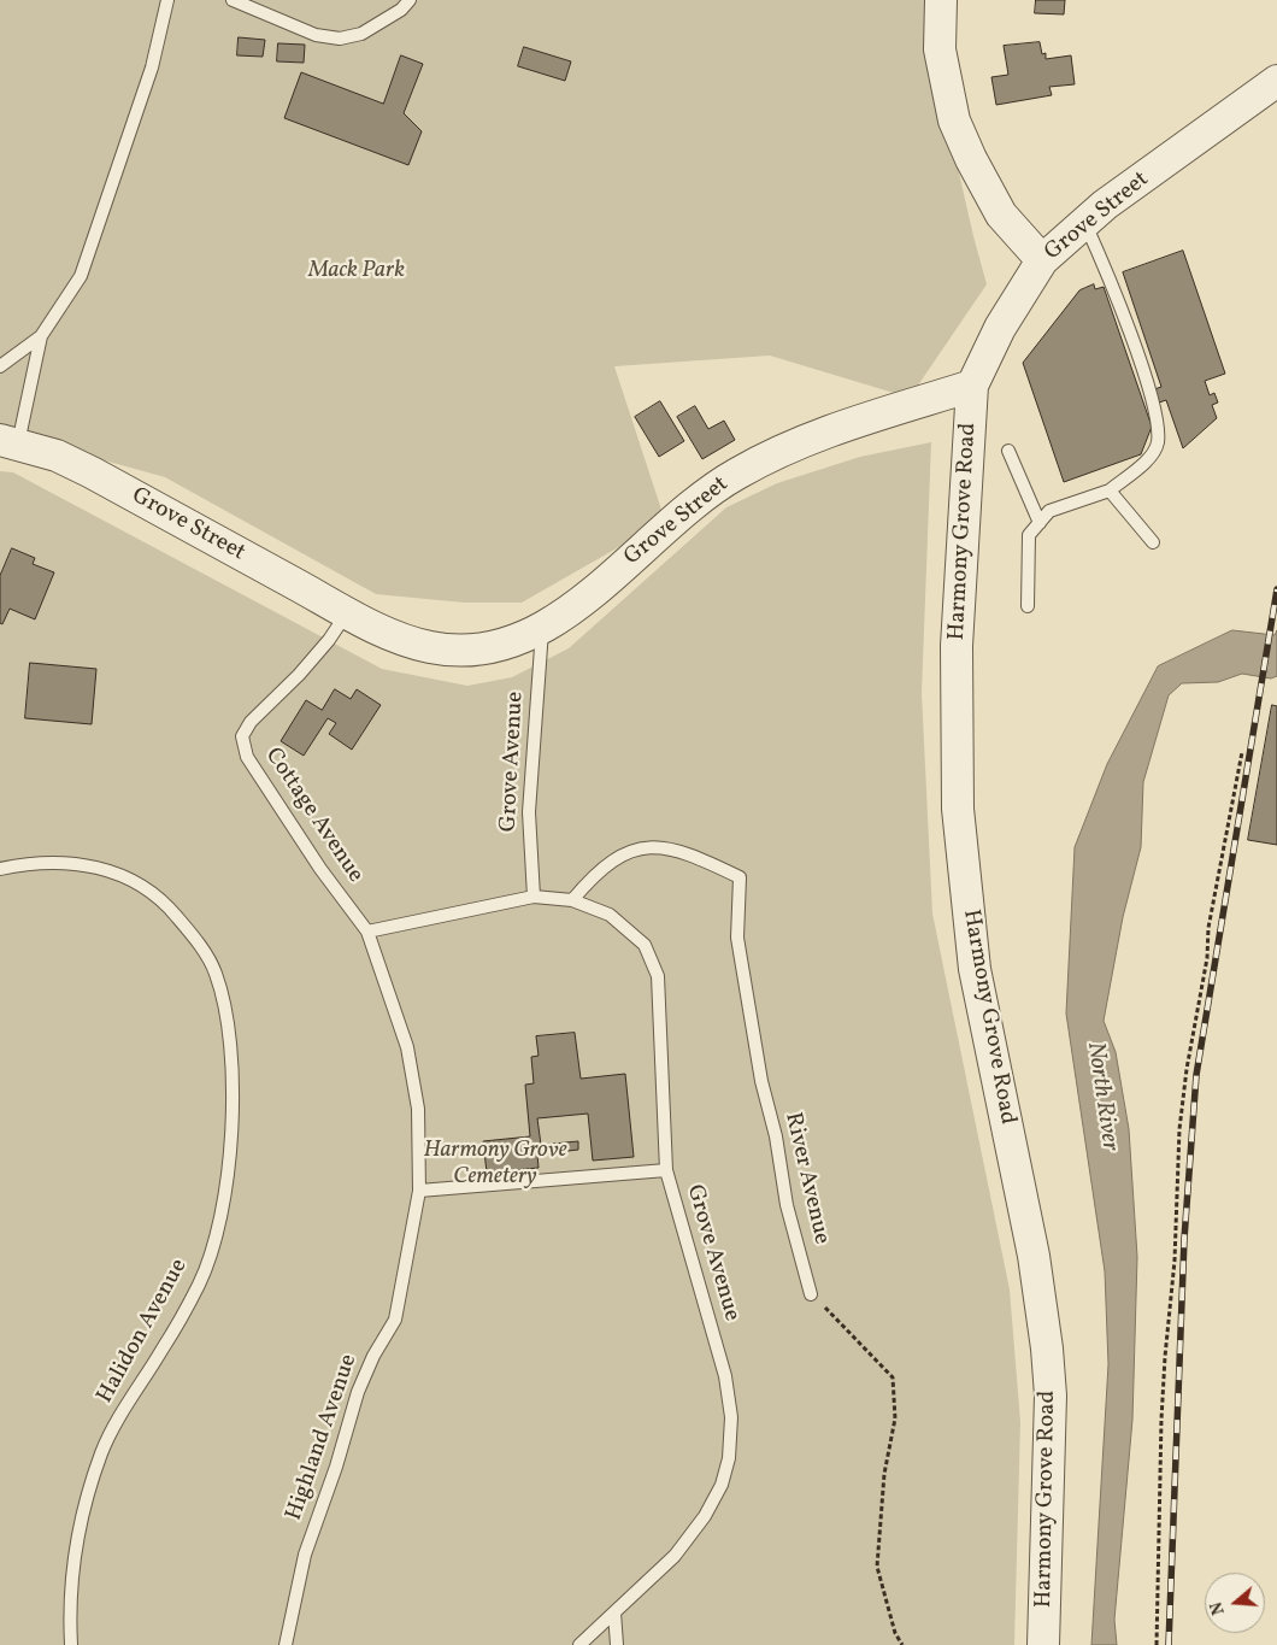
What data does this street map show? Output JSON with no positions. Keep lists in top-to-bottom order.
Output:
{
  "streets": {
    "street": ["Grove Street", "Harmony Grove Road"],
    "lane": [
      "Grove Avenue",
      "Cottage Avenue",
      "River Avenue",
      "Halidon Avenue",
      "Highland Avenue"
    ]
  },
  "crossings": [
    ["Grove Street", "Harmony Grove Road"],
    ["Grove Street", "Grove Avenue"],
    ["Grove Street", "Cottage Avenue"],
    ["Grove Avenue", "Cottage Avenue"],
    ["Grove Avenue", "River Avenue"],
    ["Grove Avenue", "Highland Avenue"],
    ["Cottage Avenue", "Highland Avenue"]
  ],
  "water": ["North River"],
  "parks": ["Mack Park", "Harmony Grove Cemetery"],
  "north": "left"
}
